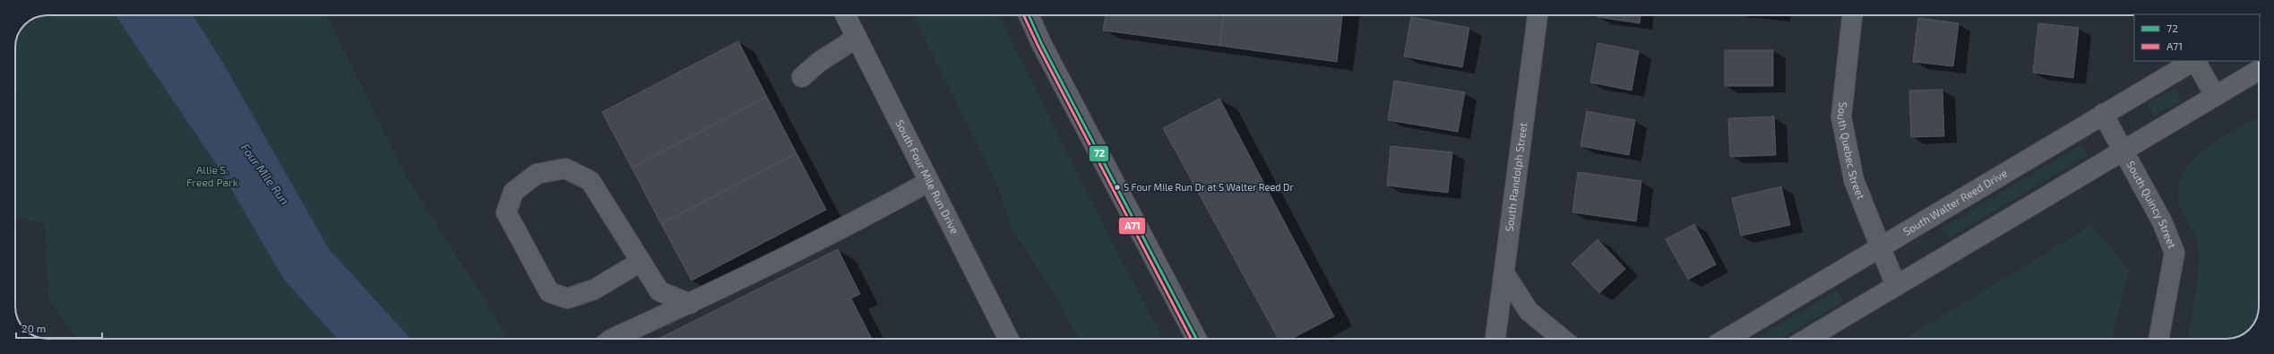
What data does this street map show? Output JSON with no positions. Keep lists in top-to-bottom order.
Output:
{
  "streets": {
    "main road": ["South Four Mile Run Drive", "South Walter Reed Drive"],
    "street": ["South Quebec Street", "South Randolph Street", "South Quincy Street"]
  },
  "crossings": [
    ["South Quebec Street", "South Walter Reed Drive"],
    ["South Walter Reed Drive", "South Quincy Street"]
  ],
  "water": ["Four Mile Run"],
  "parks": ["Allie S. Freed Park"],
  "places": ["S Four Mile Run Dr at S Walter Reed Dr"],
  "lines": ["transit line 72", "transit line A71"],
  "legend": ["72", "A71"],
  "scale_bar": "20 m"
}
